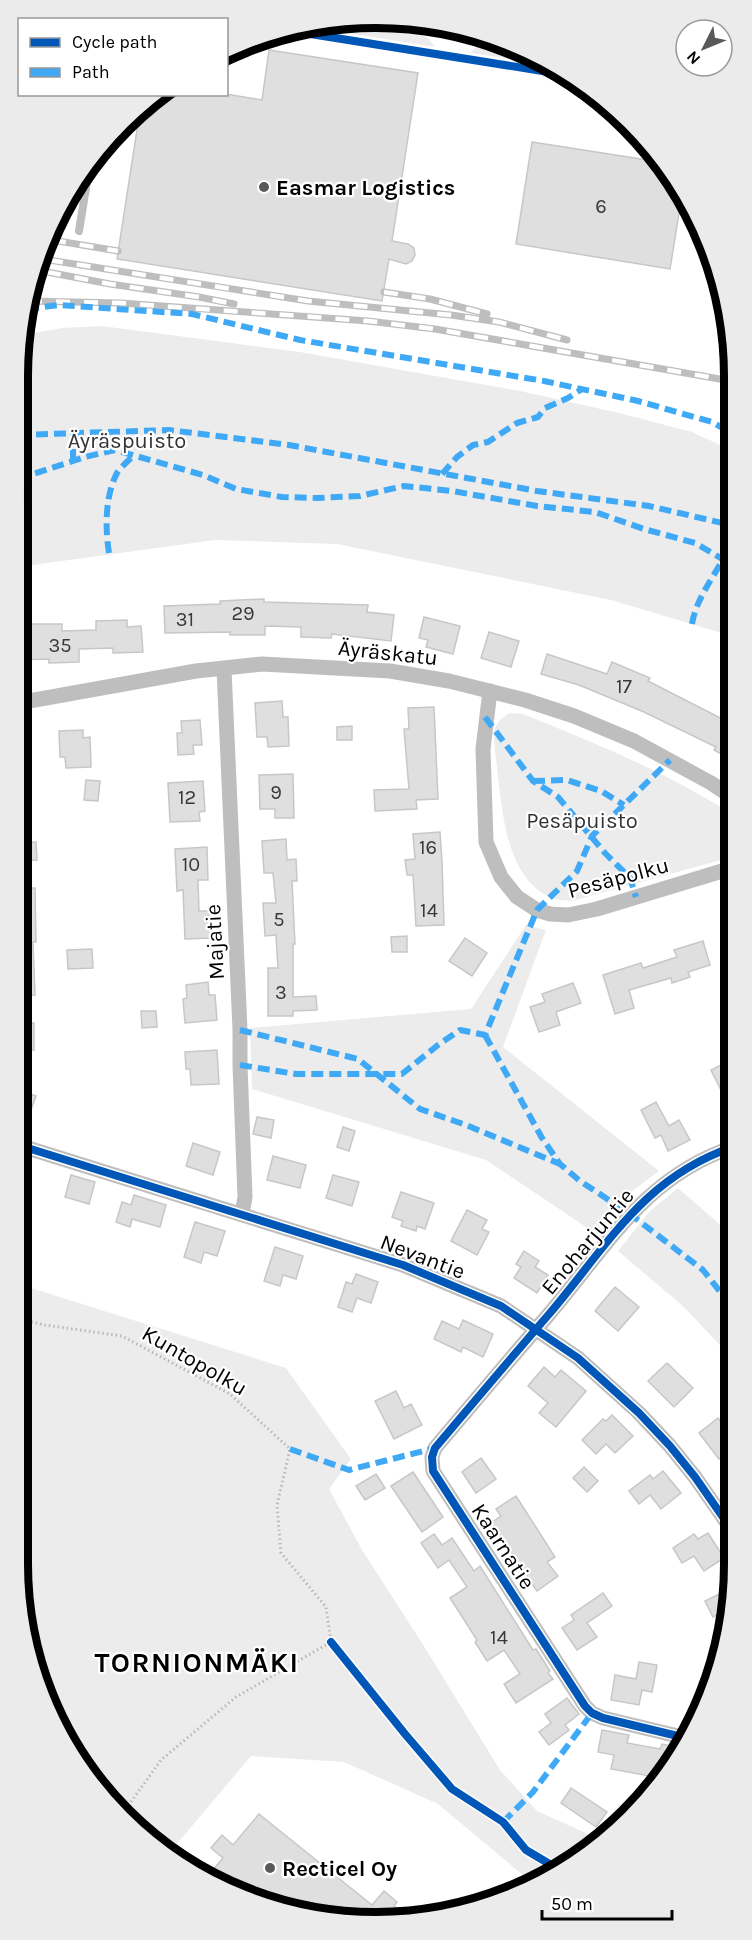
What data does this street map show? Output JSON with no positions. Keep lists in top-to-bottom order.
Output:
{
  "streets": {
    "street": [
      "Äyräskatu",
      "Pesäpolku",
      "Majatie",
      "Enoharjuntie",
      "Nevantie",
      "Kaarnatie"
    ],
    "path": ["Kuntopolku"]
  },
  "crossings": [
    ["Äyräskatu", "Pesäpolku"],
    ["Äyräskatu", "Majatie"],
    ["Majatie", "Nevantie"],
    ["Enoharjuntie", "Nevantie"],
    ["Enoharjuntie", "Kaarnatie"],
    ["Nevantie", "Kaarnatie"]
  ],
  "districts": ["TORNIONMÄKI"],
  "parks": ["Äyräspuisto", "Pesäpuisto"],
  "places": ["Easmar Logistics", "Recticel Oy"],
  "house_numbers": [
    "6",
    "29",
    "31",
    "35",
    "17",
    "9",
    "12",
    "16",
    "10",
    "14",
    "5",
    "3",
    "14"
  ],
  "legend": ["Cycle path", "Path"],
  "scale_bar": "50 m",
  "north": "bottom left"
}
